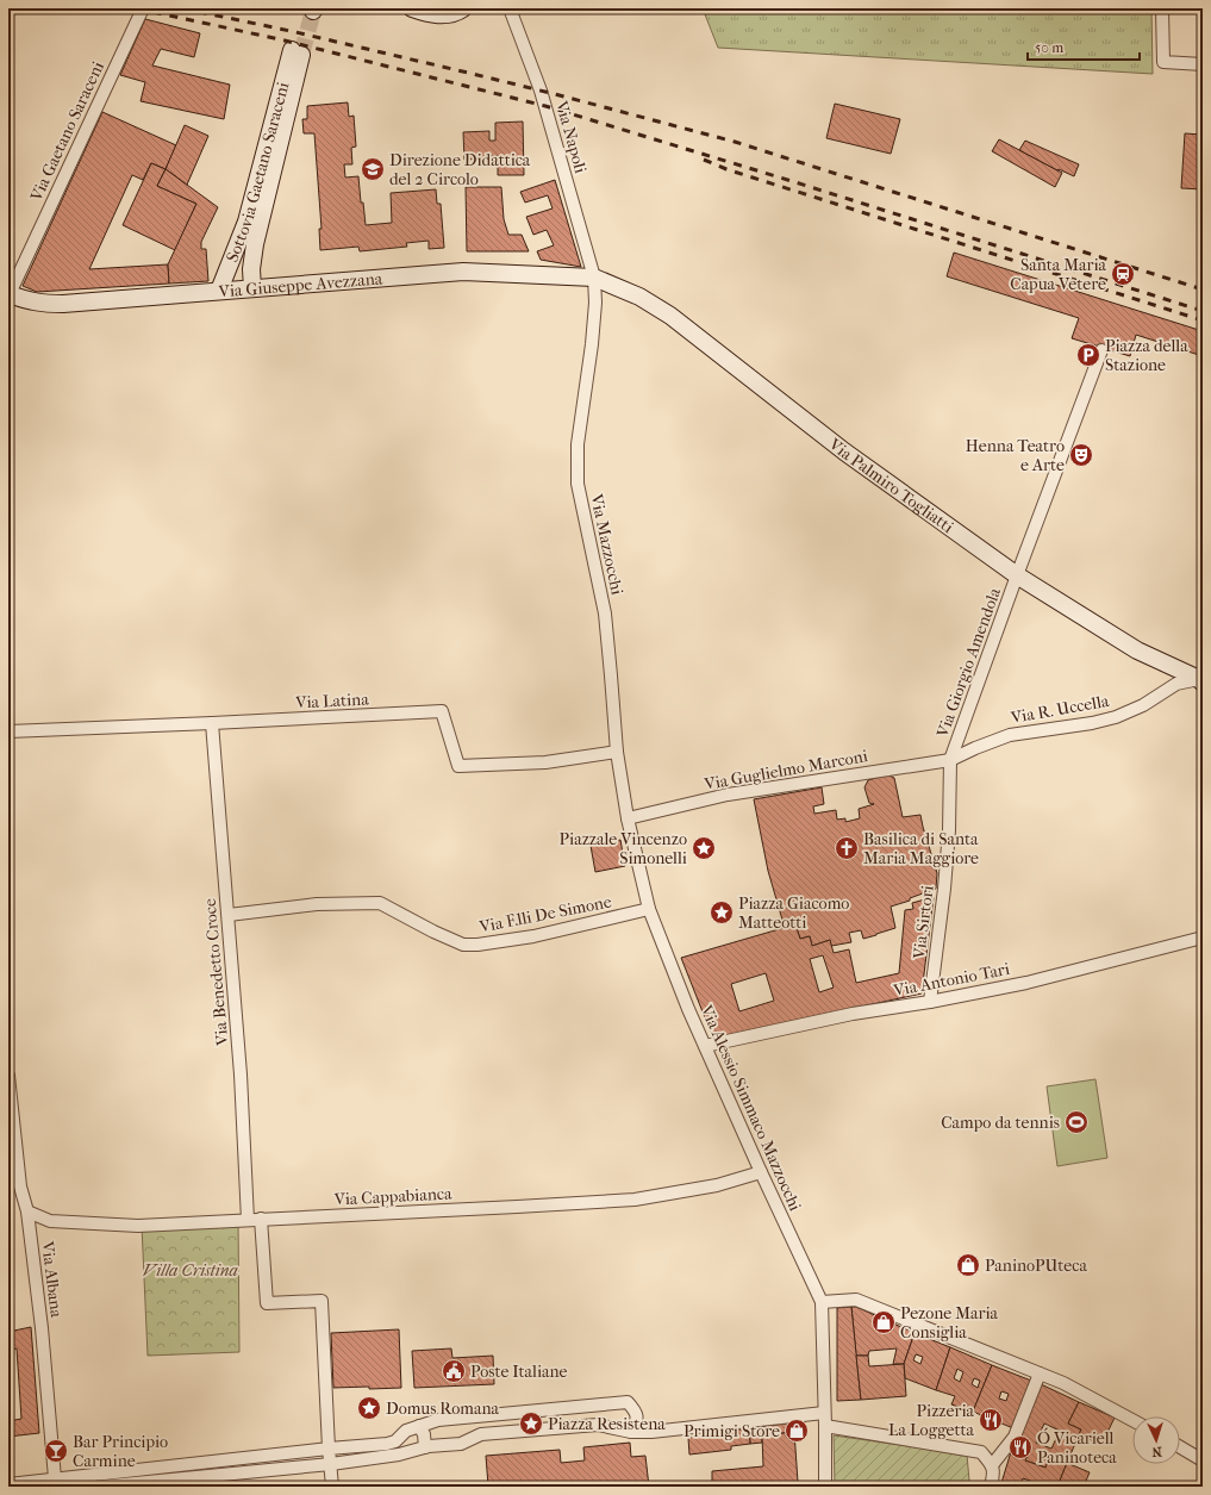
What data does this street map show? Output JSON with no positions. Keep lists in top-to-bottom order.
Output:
{
  "streets": {
    "street": [
      "Via Gaetano Saraceni",
      "Via Napoli",
      "Sottovia Gaetano Saraceni",
      "Via Giuseppe Avezzana",
      "Via Palmiro Togliatti",
      "Via Mazzocchi",
      "Via Giorgio Amendola",
      "Via Latina",
      "Via R. Uccella",
      "Via Guglielmo Marconi",
      "Via F.lli De Simone",
      "Via Sirtori",
      "Via Benedetto Croce",
      "Via Antonio Tari",
      "Via Alessio Simmaco Mazzocchi",
      "Via Cappabianca",
      "Via Albana"
    ]
  },
  "crossings": [
    ["Via Gaetano Saraceni", "Via Giuseppe Avezzana"],
    ["Via Napoli", "Via Giuseppe Avezzana"],
    ["Via Napoli", "Via Palmiro Togliatti"],
    ["Via Napoli", "Via Mazzocchi"],
    ["Sottovia Gaetano Saraceni", "Via Giuseppe Avezzana"],
    ["Via Giuseppe Avezzana", "Via Palmiro Togliatti"],
    ["Via Giuseppe Avezzana", "Via Mazzocchi"],
    ["Via Palmiro Togliatti", "Via Mazzocchi"],
    ["Via Palmiro Togliatti", "Via Giorgio Amendola"],
    ["Via Palmiro Togliatti", "Via R. Uccella"],
    ["Via Mazzocchi", "Via Latina"],
    ["Via Mazzocchi", "Via Guglielmo Marconi"],
    ["Via Mazzocchi", "Via Alessio Simmaco Mazzocchi"],
    ["Via Giorgio Amendola", "Via R. Uccella"],
    ["Via Giorgio Amendola", "Via Guglielmo Marconi"],
    ["Via Giorgio Amendola", "Via Sirtori"],
    ["Via Latina", "Via Benedetto Croce"],
    ["Via R. Uccella", "Via Guglielmo Marconi"],
    ["Via R. Uccella", "Via Sirtori"],
    ["Via Guglielmo Marconi", "Via Sirtori"],
    ["Via Guglielmo Marconi", "Via Alessio Simmaco Mazzocchi"],
    ["Via F.lli De Simone", "Via Benedetto Croce"],
    ["Via F.lli De Simone", "Via Alessio Simmaco Mazzocchi"],
    ["Via Sirtori", "Via Antonio Tari"],
    ["Via Benedetto Croce", "Via Cappabianca"],
    ["Via Antonio Tari", "Via Alessio Simmaco Mazzocchi"],
    ["Via Alessio Simmaco Mazzocchi", "Via Cappabianca"],
    ["Via Cappabianca", "Via Albana"]
  ],
  "parks": ["Villa Cristina"],
  "places": {
    "school or university": ["Direzione Didattica del 2 Circolo"],
    "station": ["Santa Maria Capua Vetere"],
    "parking": ["Piazza della Stazione"],
    "theatre": ["Henna Teatro e Arte"],
    "place": [
      "Piazzale Vincenzo Simonelli",
      "Piazza Giacomo Matteotti",
      "Domus Romana",
      "Piazza Resistena"
    ],
    "church": ["Basilica di Santa Maria Maggiore"],
    "sports": ["Campo da tennis"],
    "shop": ["PaninoPUteca", "Pezone Maria Consiglia", "Primigi Store"],
    "public building": ["Poste Italiane"],
    "restaurant": ["Pizzeria La Loggetta", "Ó Vicariell Paninoteca"],
    "bar": ["Bar Principio Carmine"]
  },
  "scale_bar": "50 m",
  "north": "bottom"
}
